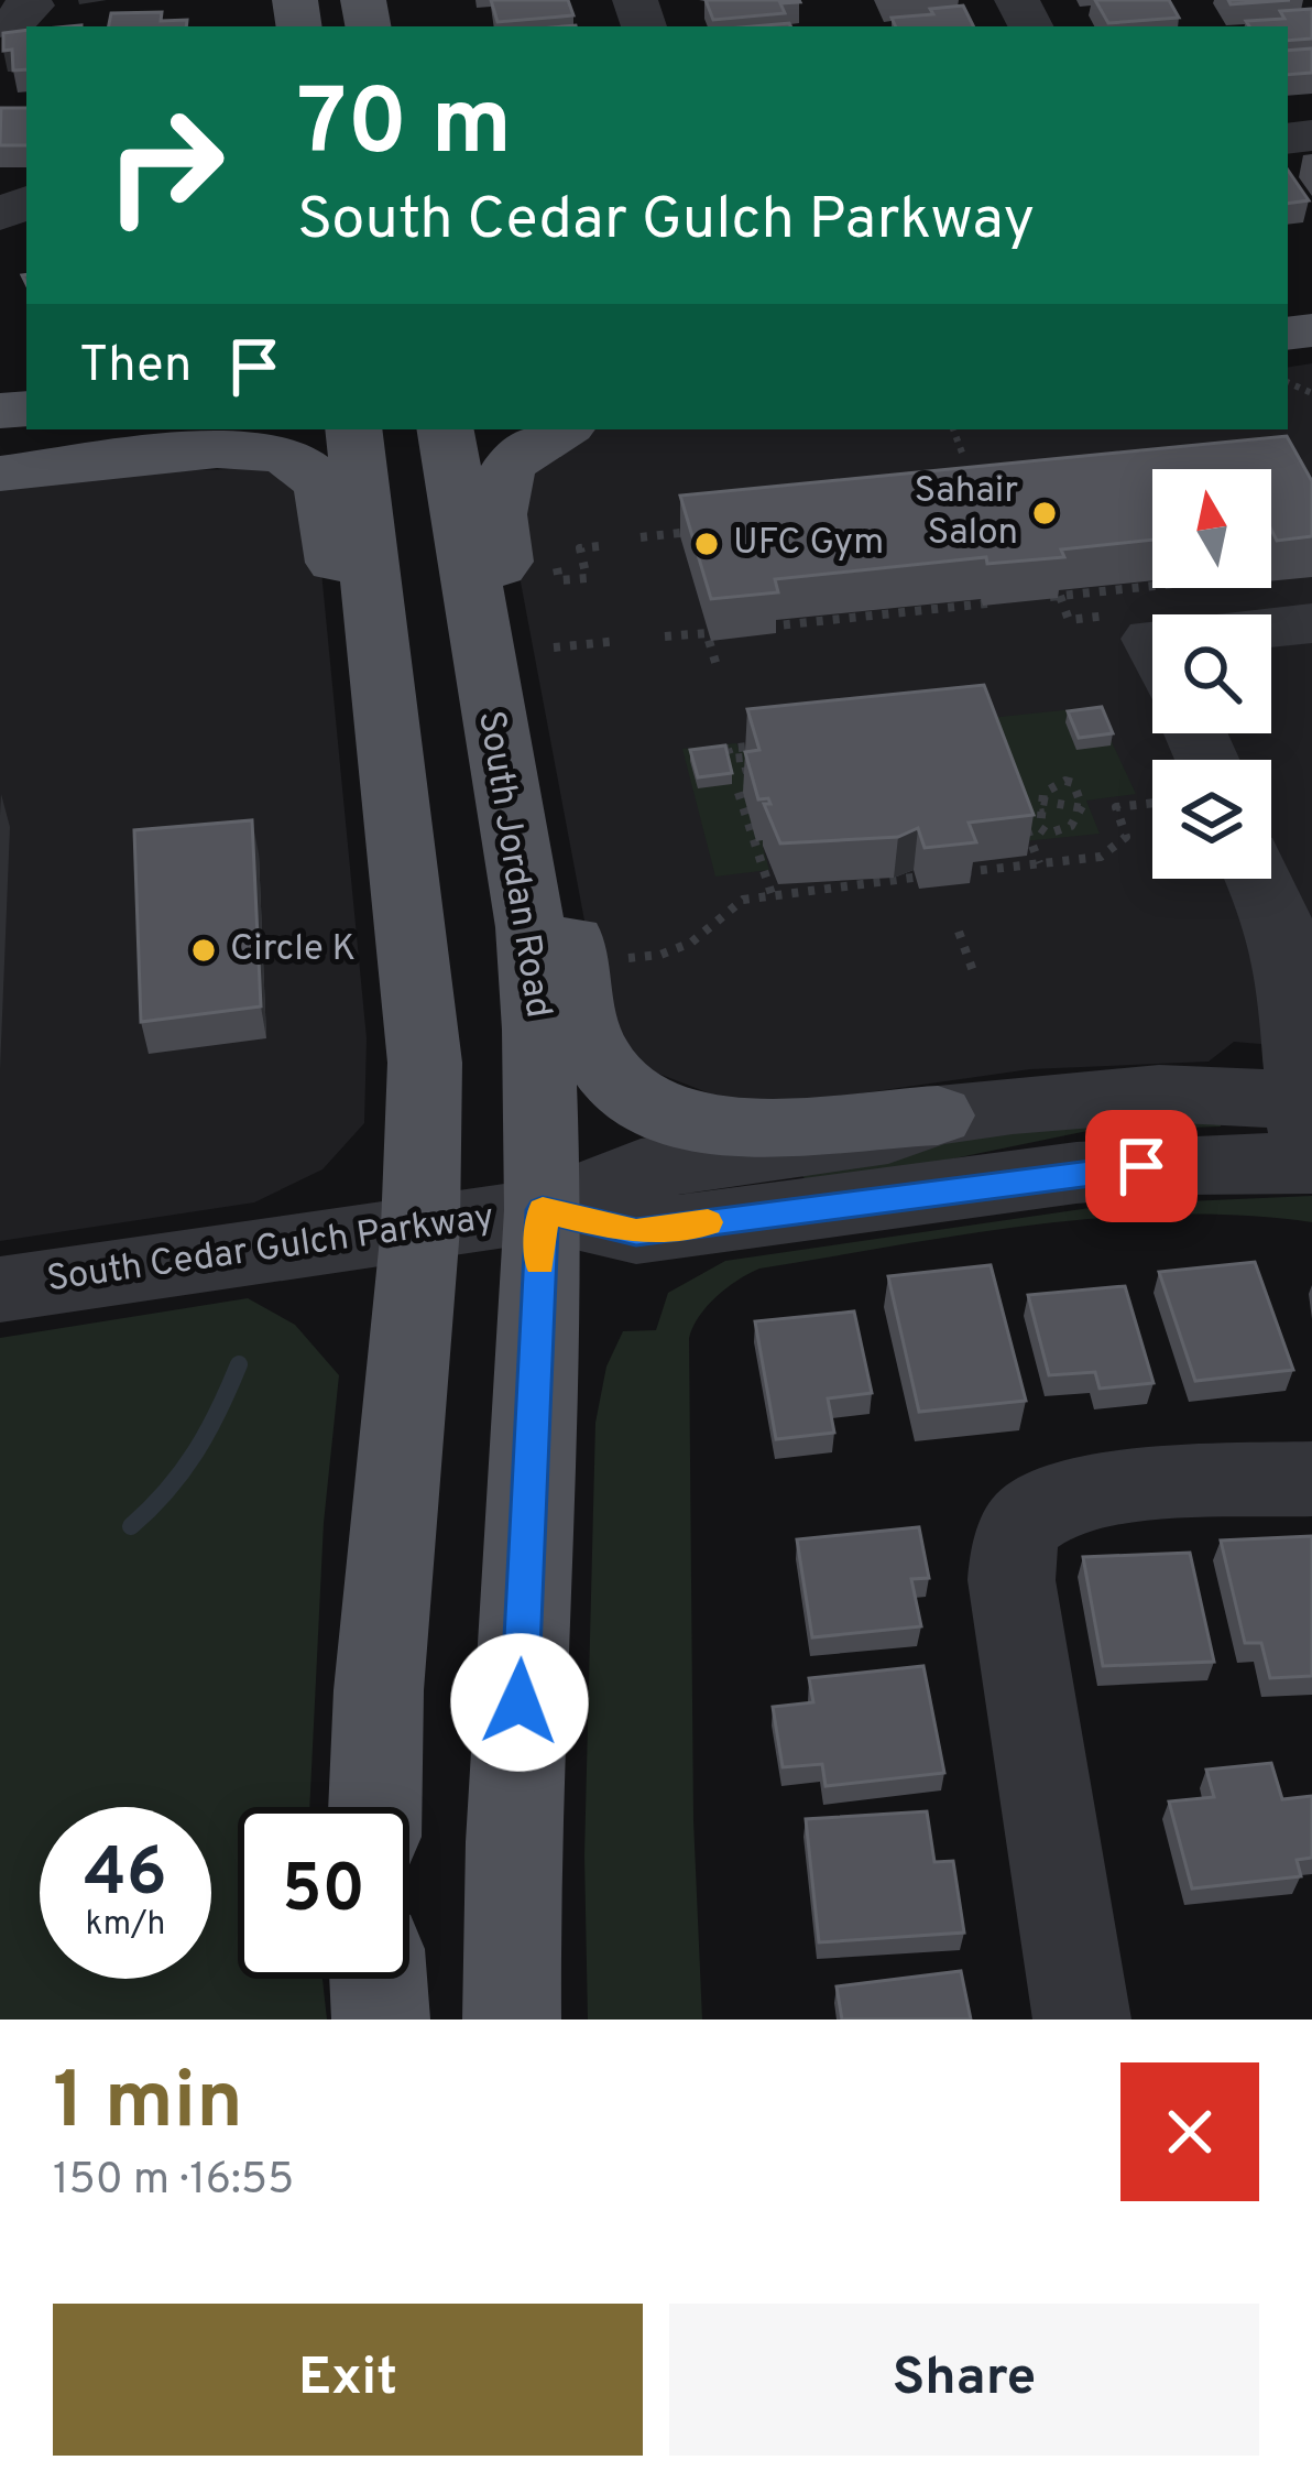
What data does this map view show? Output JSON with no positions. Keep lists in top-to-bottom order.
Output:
{
  "streets": {
    "main road": ["South Jordan Road"],
    "street": ["South Cedar Gulch Parkway"]
  },
  "crossings": [
    ["South Jordan Road", "South Cedar Gulch Parkway"]
  ],
  "places": ["Sahair Salon", "UFC Gym", "Circle K"],
  "north": "top",
  "page": {
    "turn": ["70 m", "South Cedar Gulch Parkway"],
    "then": "Then",
    "speed": "46 km/h",
    "limit": "50",
    "heading": ["1 min", "150 m · 16:55"],
    "buttons": ["Exit", "Share"]
  }
}
